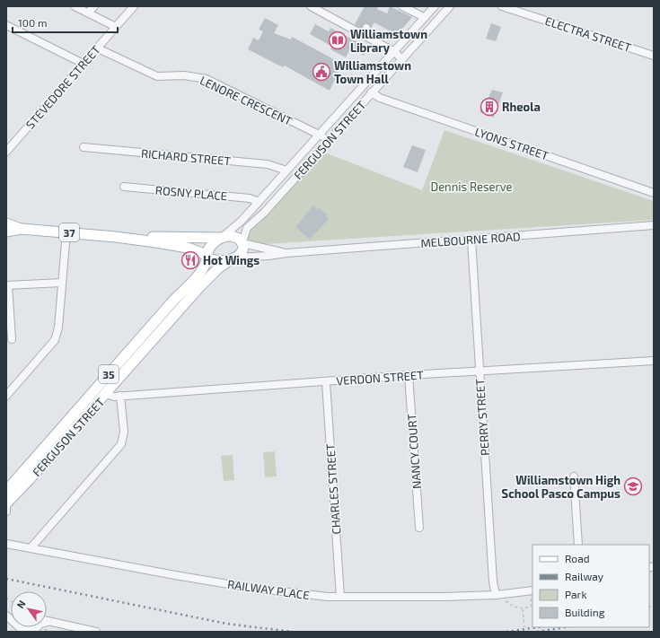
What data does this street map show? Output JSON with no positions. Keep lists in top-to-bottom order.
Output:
{
  "streets": {
    "main road": ["FERGUSON STREET", "37", "35"],
    "street": [
      "ELECTRA STREET",
      "STEVEDORE STREET",
      "LENORE CRESCENT",
      "LYONS STREET",
      "RICHARD STREET",
      "ROSNY PLACE",
      "MELBOURNE ROAD",
      "VERDON STREET",
      "PERRY STREET",
      "NANCY COURT",
      "CHARLES STREET",
      "RAILWAY PLACE"
    ]
  },
  "crossings": [
    ["STEVEDORE STREET", "LENORE CRESCENT"],
    ["LENORE CRESCENT", "FERGUSON STREET"],
    ["FERGUSON STREET", "LYONS STREET"],
    ["FERGUSON STREET", "RICHARD STREET"],
    ["FERGUSON STREET", "ROSNY PLACE"],
    ["FERGUSON STREET", "37"],
    ["FERGUSON STREET", "MELBOURNE ROAD"],
    ["FERGUSON STREET", "35"],
    ["FERGUSON STREET", "VERDON STREET"],
    ["37", "MELBOURNE ROAD"],
    ["37", "35"],
    ["MELBOURNE ROAD", "35"],
    ["MELBOURNE ROAD", "PERRY STREET"],
    ["VERDON STREET", "PERRY STREET"],
    ["VERDON STREET", "NANCY COURT"],
    ["VERDON STREET", "CHARLES STREET"],
    ["PERRY STREET", "RAILWAY PLACE"],
    ["CHARLES STREET", "RAILWAY PLACE"]
  ],
  "parks": ["Dennis Reserve"],
  "places": {
    "library": ["Williamstown Library"],
    "public building": ["Williamstown Town Hall"],
    "building": ["Rheola"],
    "restaurant": ["Hot Wings"],
    "school or university": ["Williamstown High School Pasco Campus"]
  },
  "legend": [
    "Road",
    "Railway",
    "Park",
    "Building"
  ],
  "scale_bar": "100 m",
  "north": "top left"
}
